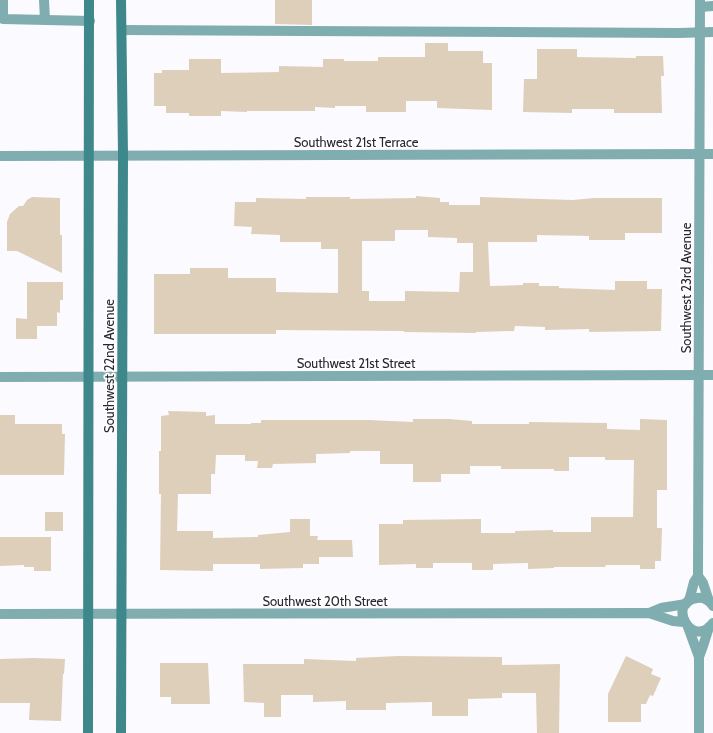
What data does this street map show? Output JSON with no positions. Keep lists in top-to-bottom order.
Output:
{
  "streets": {
    "main road": ["Southwest 22nd Avenue"],
    "street": [
      "Southwest 21st Terrace",
      "Southwest 23rd Avenue",
      "Southwest 21st Street",
      "Southwest 20th Street"
    ]
  },
  "crossings": [
    ["Southwest 21st Terrace", "Southwest 23rd Avenue"],
    ["Southwest 21st Terrace", "Southwest 22nd Avenue"],
    ["Southwest 23rd Avenue", "Southwest 21st Street"],
    ["Southwest 23rd Avenue", "Southwest 20th Street"],
    ["Southwest 21st Street", "Southwest 22nd Avenue"],
    ["Southwest 22nd Avenue", "Southwest 20th Street"]
  ]
}
